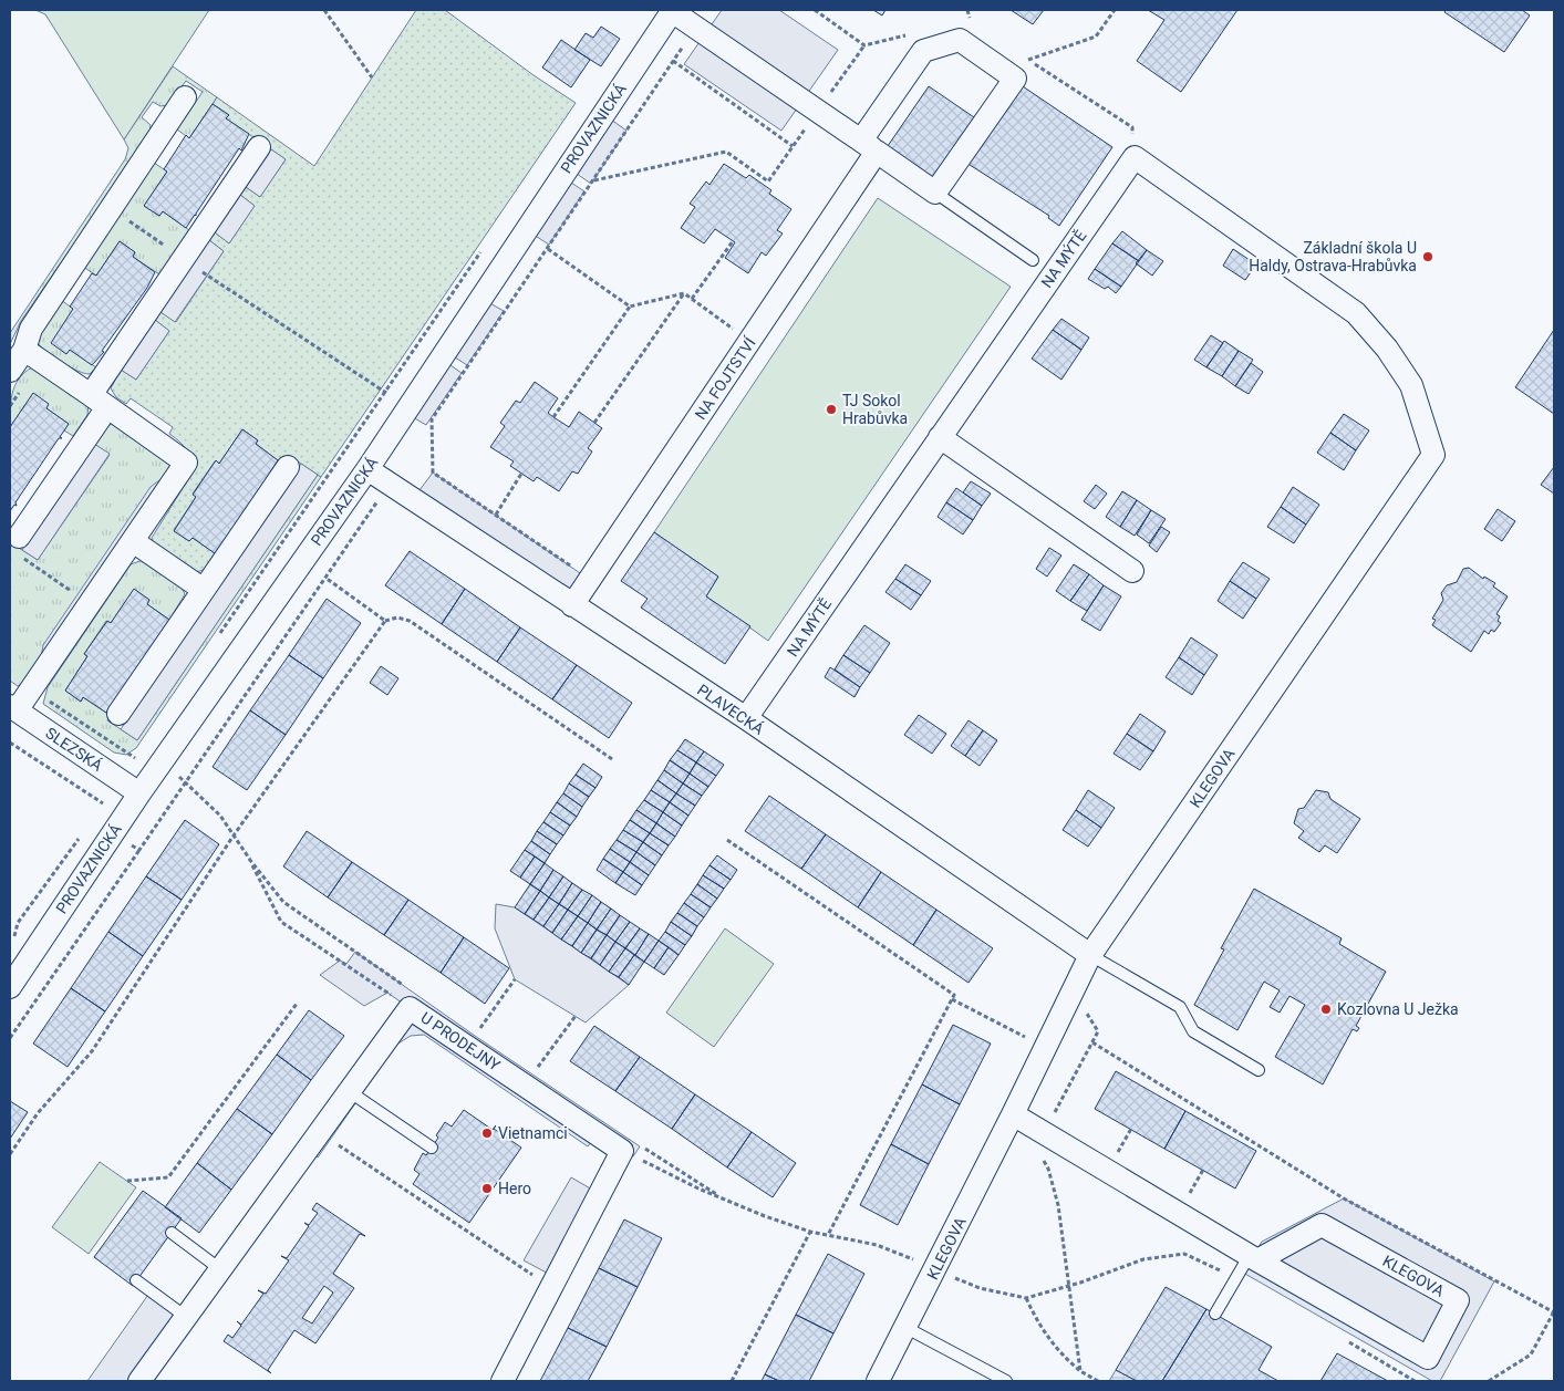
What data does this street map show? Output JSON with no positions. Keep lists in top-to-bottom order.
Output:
{
  "streets": {
    "street": [
      "PROVAZNICKÁ",
      "NA MÝTĚ",
      "NA FOJTSTVÍ",
      "PLAVECKÁ",
      "SLEZSKÁ",
      "KLEGOVA",
      "U PRODEJNY"
    ]
  },
  "crossings": [
    ["PROVAZNICKÁ", "PLAVECKÁ"],
    ["PROVAZNICKÁ", "SLEZSKÁ"],
    ["NA MÝTĚ", "PLAVECKÁ"],
    ["NA MÝTĚ", "KLEGOVA"],
    ["NA FOJTSTVÍ", "PLAVECKÁ"],
    ["PLAVECKÁ", "KLEGOVA"]
  ],
  "places": [
    "Základní škola U Haldy, Ostrava-Hrabůvka",
    "TJ Sokol Hrabůvka",
    "Kozlovna U Ježka",
    "Vietnamci",
    "Hero"
  ]
}
